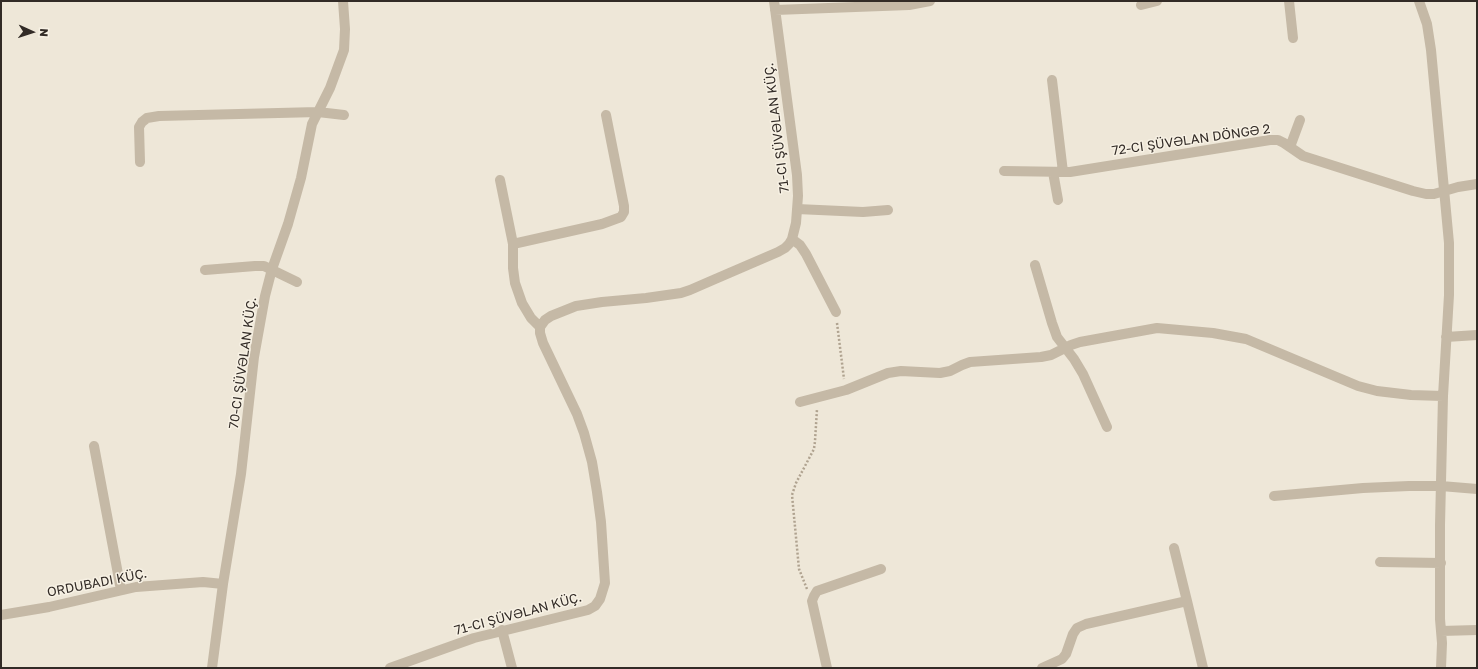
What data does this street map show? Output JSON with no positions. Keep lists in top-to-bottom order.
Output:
{
  "streets": {
    "street": [
      "71-CI ŞÜVƏLAN KÜÇ.",
      "72-CI ŞÜVƏLAN DÖNGƏ 2",
      "70-CI ŞÜVƏLAN KÜÇ.",
      "ORDUBADI KÜÇ."
    ]
  },
  "crossings": [
    ["70-CI ŞÜVƏLAN KÜÇ.", "ORDUBADI KÜÇ."]
  ],
  "north": "right"
}
